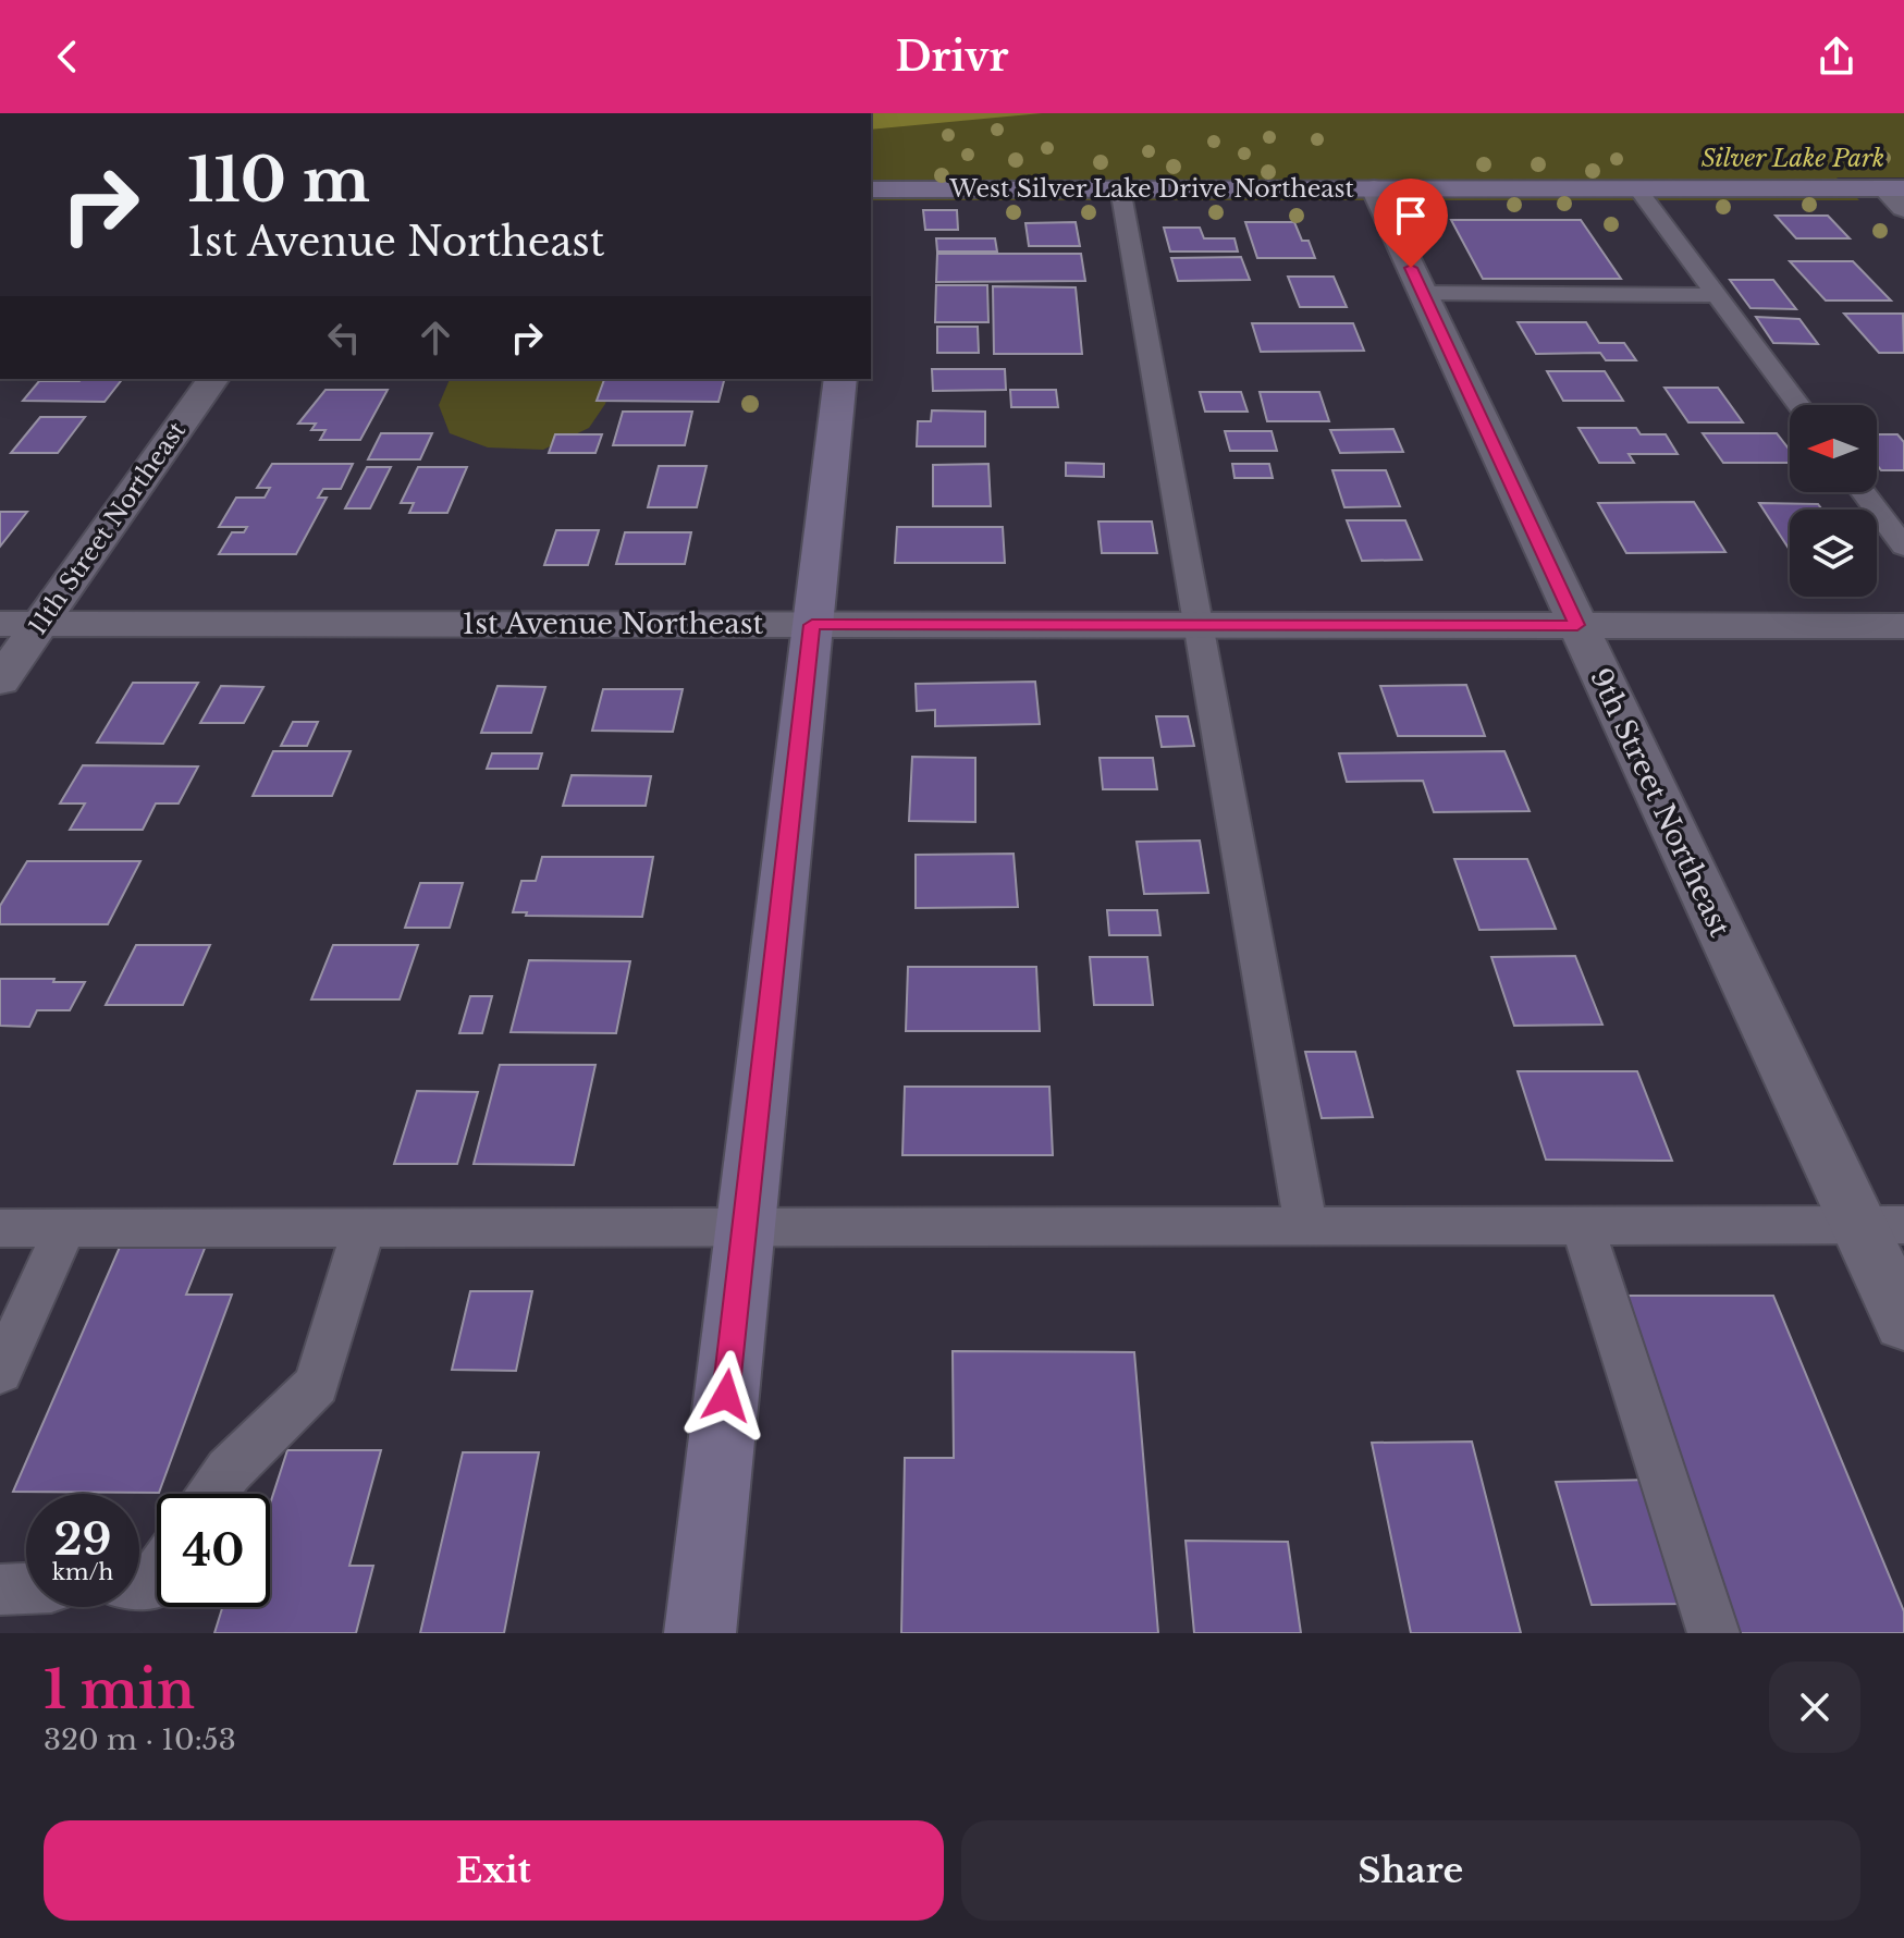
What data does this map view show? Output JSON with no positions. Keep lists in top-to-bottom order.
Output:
{
  "streets": {
    "street": [
      "West Silver Lake Drive Northeast",
      "11th Street Northeast",
      "1st Avenue Northeast",
      "9th Street Northeast"
    ]
  },
  "crossings": [
    ["West Silver Lake Drive Northeast", "9th Street Northeast"],
    ["11th Street Northeast", "1st Avenue Northeast"],
    ["1st Avenue Northeast", "9th Street Northeast"]
  ],
  "parks": ["Silver Lake Park"],
  "north": "left",
  "page": {
    "header": "Drivr",
    "turn": ["110 m", "1st Avenue Northeast"],
    "speed": "29 km/h",
    "limit": "40",
    "heading": ["1 min", "320 m · 10:53"],
    "buttons": ["Exit", "Share"]
  }
}
